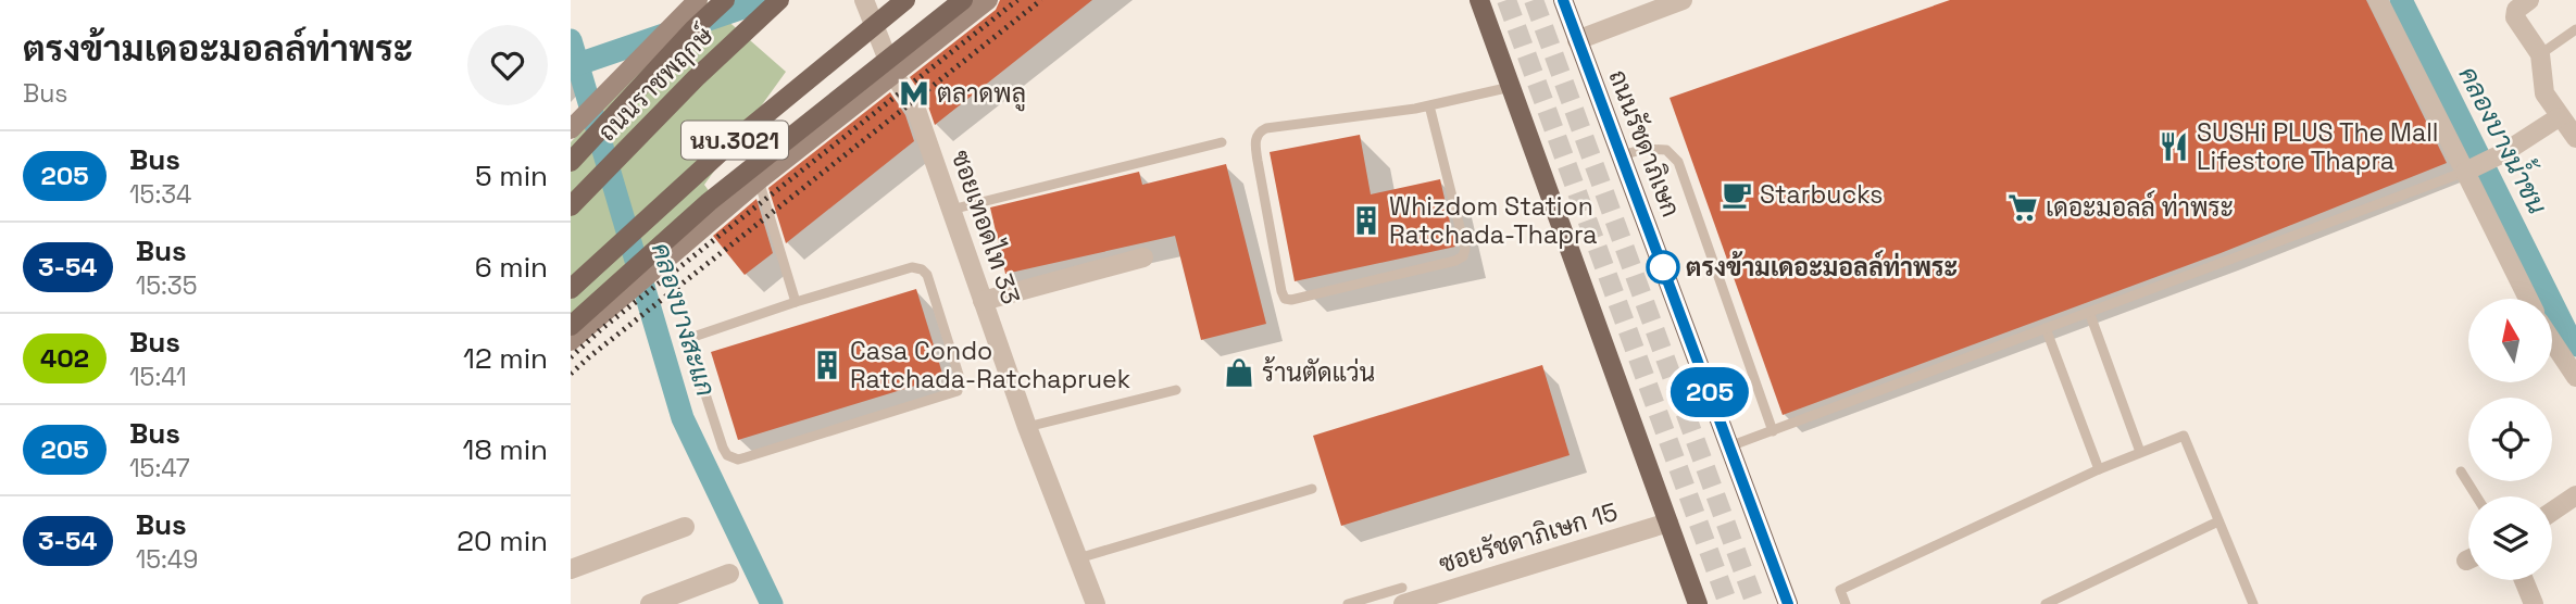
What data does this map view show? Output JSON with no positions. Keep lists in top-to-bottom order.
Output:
{
  "streets": {
    "main road": ["ถนนราชพฤกษ์", "นบ.3021", "ถนนรัชดาภิเษก"],
    "street": ["ซอยเทอดไท 33", "ซอยรัชดาภิเษก 15"]
  },
  "crossings": [
    ["นบ.3021", "ซอยเทอดไท 33"]
  ],
  "water": ["คลองบางน้ำชน", "คลองบางสะแก"],
  "places": {
    "metro station": ["ตลาดพลู"],
    "restaurant": ["SUSHi PLUS The Mall Lifestore Thapra"],
    "cafe": ["Starbucks"],
    "supermarket": ["เดอะมอลล์ ท่าพระ"],
    "building": ["Whizdom Station Ratchada-Thapra", "Casa Condo Ratchada-Ratchapruek"],
    "other": ["ตรงข้ามเดอะมอลล์ท่าพระ"],
    "shop": ["ร้านตัดแว่น"]
  },
  "lines": ["bus line 205"],
  "north": "top",
  "page": {
    "heading": ["ตรงข้ามเดอะมอลล์ท่าพระ", "Bus"],
    "on_map": "205",
    "list": [
      {
        "mark": "205",
        "name": "Bus",
        "note": "15:34",
        "value": "5 min"
      },
      {
        "mark": "3-54",
        "name": "Bus",
        "note": "15:35",
        "value": "6 min"
      },
      {
        "mark": "402",
        "name": "Bus",
        "note": "15:41",
        "value": "12 min"
      },
      {
        "mark": "205",
        "name": "Bus",
        "note": "15:47",
        "value": "18 min"
      },
      {
        "mark": "3-54",
        "name": "Bus",
        "note": "15:49",
        "value": "20 min"
      }
    ]
  }
}
